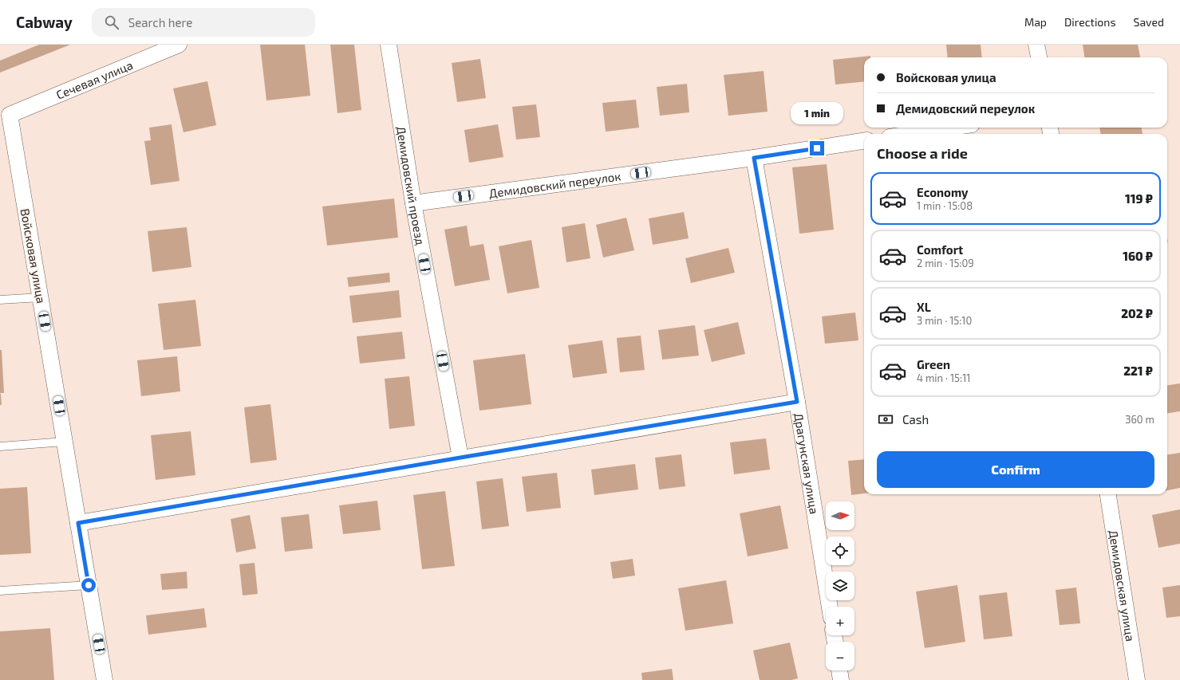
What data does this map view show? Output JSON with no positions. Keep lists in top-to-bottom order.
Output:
{
  "streets": {
    "street": [
      "Сечевая улица",
      "Демидовский переулок",
      "Демидовский проезд",
      "Войсковая улица",
      "Драгунская улица",
      "Демидовская улица"
    ]
  },
  "crossings": [
    ["Сечевая улица", "Войсковая улица"],
    ["Демидовский переулок", "Демидовский проезд"],
    ["Демидовский переулок", "Драгунская улица"]
  ],
  "north": "right",
  "page": {
    "header": "Cabway",
    "search": "Search here",
    "nav": ["Map", "Directions", "Saved"],
    "banner": ["Войсковая улица", "Демидовский переулок"],
    "bubble": "1 min",
    "heading": "Choose a ride",
    "list": [
      {
        "name": "Economy",
        "note": "1 min · 15:08",
        "value": "119 ₽"
      },
      {
        "name": "Comfort",
        "note": "2 min · 15:09",
        "value": "160 ₽"
      },
      {
        "name": "XL",
        "note": "3 min · 15:10",
        "value": "202 ₽"
      },
      {
        "name": "Green",
        "note": "4 min · 15:11",
        "value": "221 ₽"
      }
    ],
    "pay": ["Cash", "360 m"],
    "buttons": "Confirm",
    "map_buttons": ["+", "−"]
  }
}
